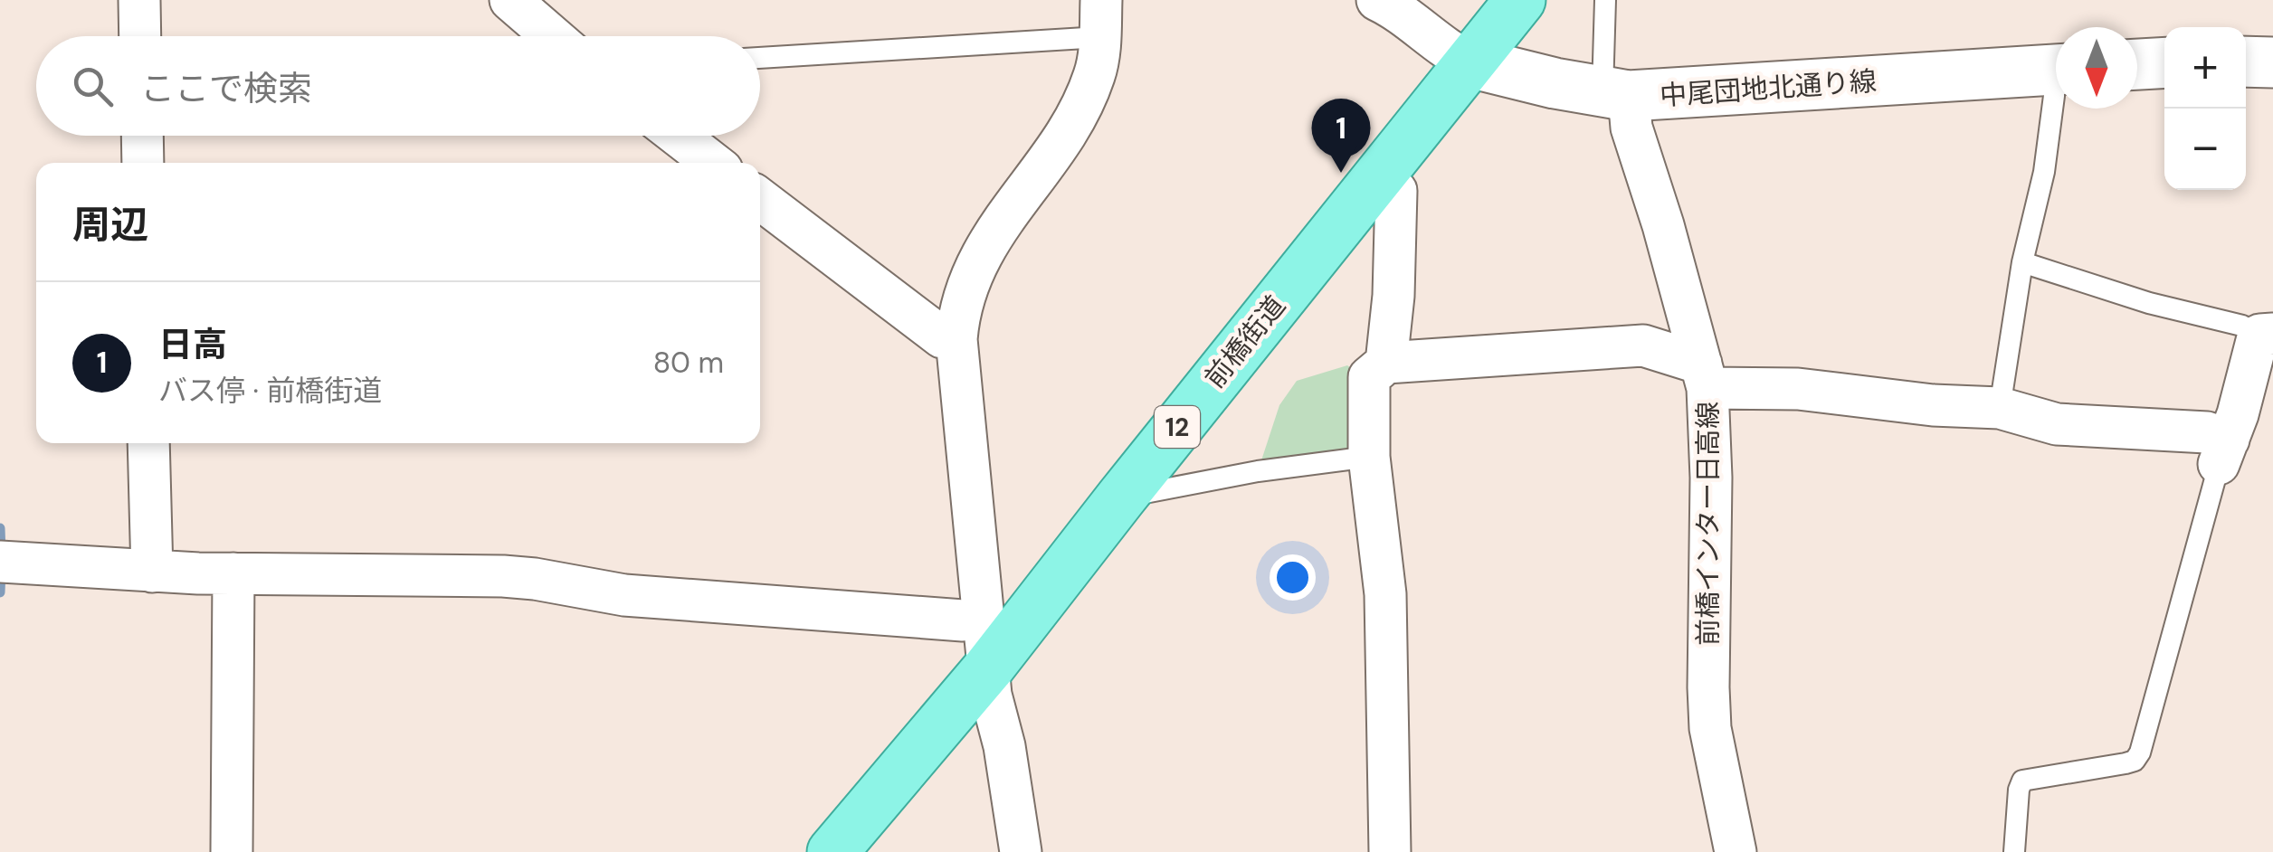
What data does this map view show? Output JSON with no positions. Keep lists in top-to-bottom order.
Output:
{
  "streets": {
    "main road": ["前橋街道", "12"],
    "street": ["中尾団地北通り線", "前橋インター日高線"]
  },
  "crossings": [
    ["中尾団地北通り線", "前橋街道"],
    ["中尾団地北通り線", "前橋インター日高線"]
  ],
  "north": "bottom",
  "page": {
    "map_buttons": ["+", "−"],
    "search": "ここで検索",
    "pins": "1",
    "heading": "周辺",
    "list": [
      {
        "mark": "1",
        "name": "日高",
        "note": "バス停 · 前橋街道",
        "value": "80 m"
      }
    ]
  }
}
